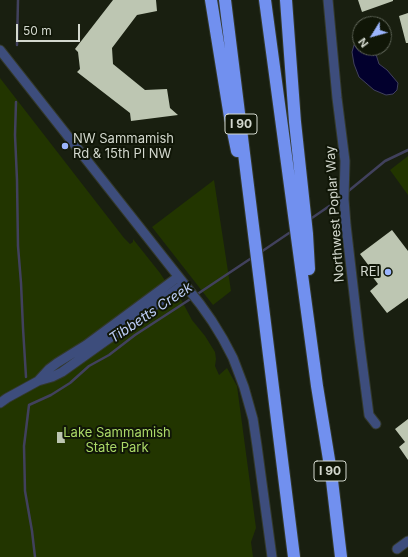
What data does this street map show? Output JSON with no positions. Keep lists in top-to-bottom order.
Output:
{
  "streets": {
    "highway": ["I 90"],
    "street": ["Northwest Poplar Way"]
  },
  "water": ["Tibbetts Creek"],
  "parks": ["Lake Sammamish State Park"],
  "places": ["NW Sammamish Rd & 15th Pl NW", "REI"],
  "scale_bar": "50 m",
  "north": "bottom left"
}
